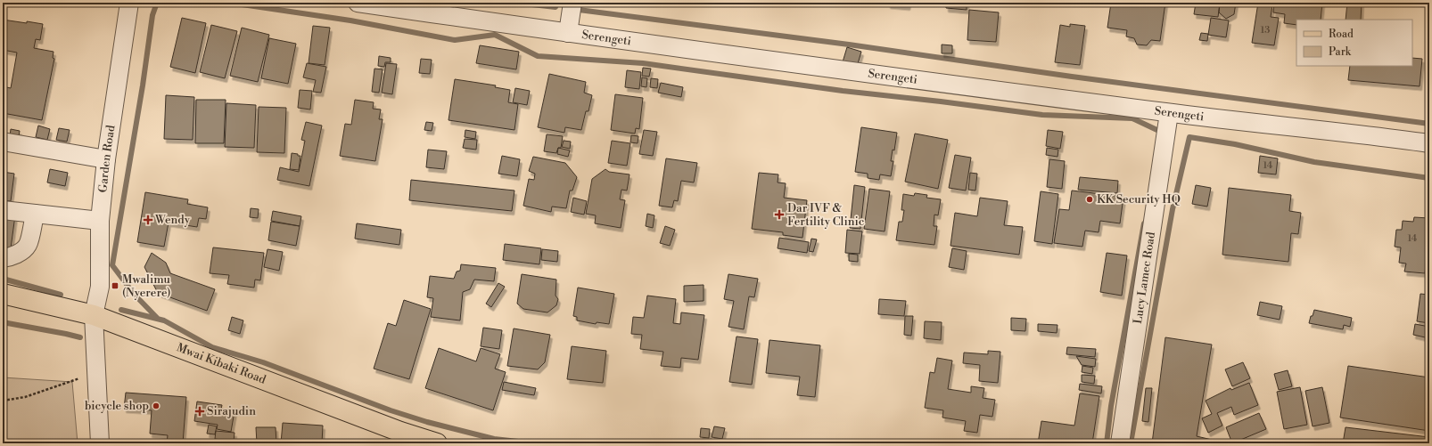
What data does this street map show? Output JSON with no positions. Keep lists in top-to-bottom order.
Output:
{
  "streets": {
    "main road": ["Mwai Kibaki Road"],
    "street": ["Serengeti", "Garden Road", "Lucy Lamec Road"]
  },
  "crossings": [
    ["Serengeti", "Lucy Lamec Road"],
    ["Garden Road", "Mwai Kibaki Road"]
  ],
  "places": {
    "other": ["KK Security HQ", "bicycle shop"],
    "health": ["Dar IVF & Fertility Clinic", "Wendy", "Sirajudin"],
    "transit": ["Mwalimu (Nyerere)"]
  },
  "house_numbers": ["13", "14", "14"],
  "legend": ["Road", "Park"]
}
